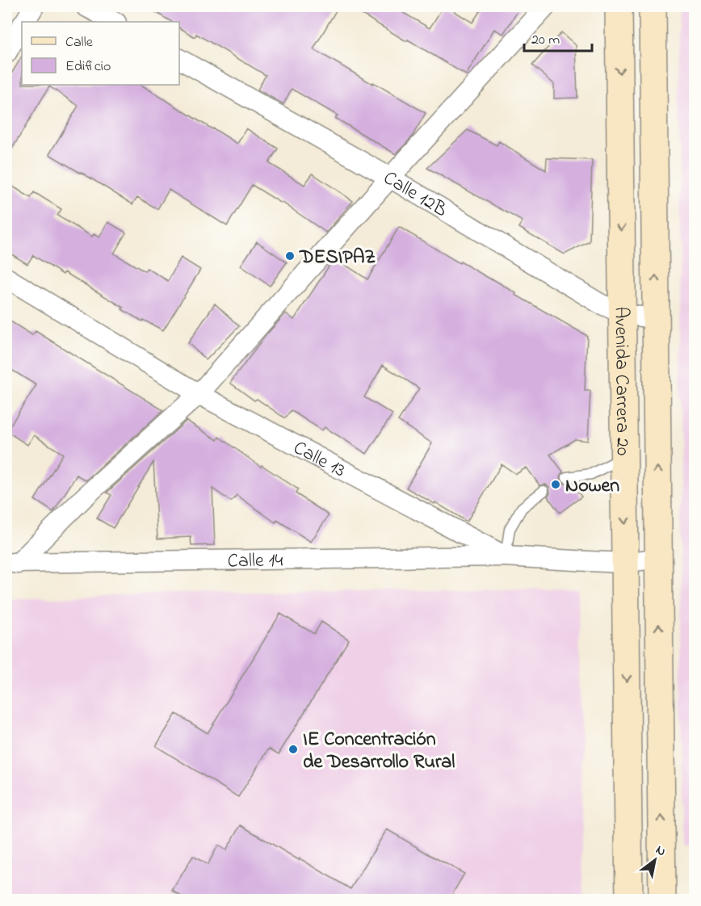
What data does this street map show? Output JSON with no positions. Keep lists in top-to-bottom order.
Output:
{
  "streets": {
    "main road": ["Avenida Carrera 20"],
    "street": ["Calle 12B", "Calle 13", "Calle 14"]
  },
  "crossings": [
    ["Calle 12B", "Avenida Carrera 20"],
    ["Avenida Carrera 20", "Calle 13"],
    ["Calle 13", "Calle 14"]
  ],
  "places": ["DESIPAZ", "Nowen", "IE Concentración de Desarrollo Rural"],
  "legend": ["Calle", "Edificio"],
  "scale_bar": "20 m",
  "north": "top right"
}
